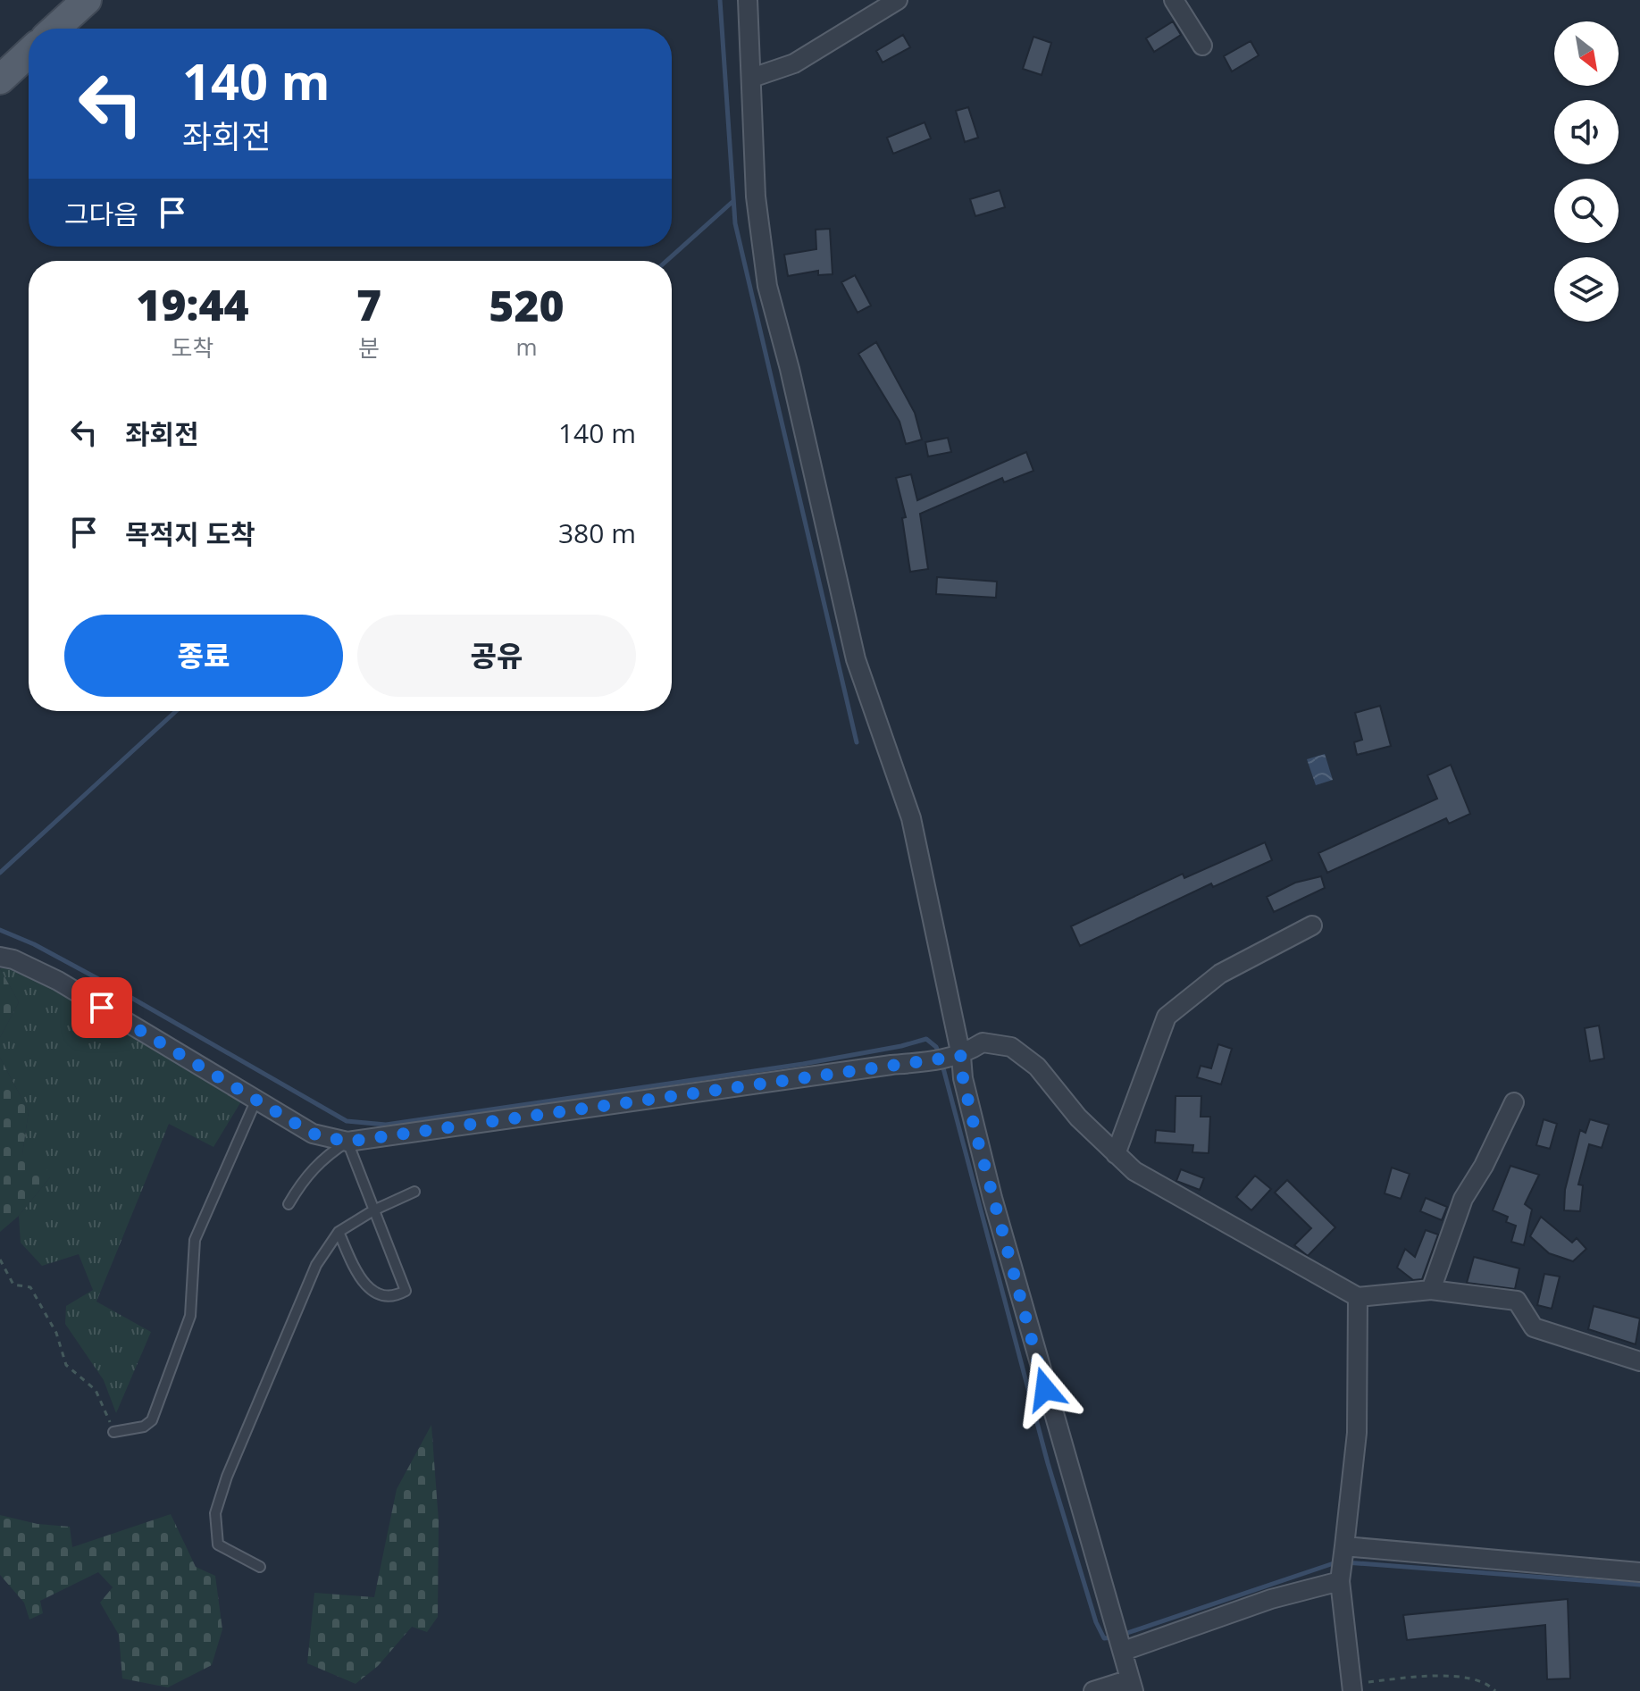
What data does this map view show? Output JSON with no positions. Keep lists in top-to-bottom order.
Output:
{
  "north": "bottom right",
  "page": {
    "turn": ["140 m", "좌회전"],
    "then": "그다음",
    "eta": [
      "19:44",
      "도착",
      "7",
      "분",
      "520",
      "m"
    ],
    "list": [
      {
        "name": "좌회전",
        "value": "140 m"
      },
      {
        "name": "목적지 도착",
        "value": "380 m"
      }
    ],
    "buttons": ["종료", "공유"]
  }
}
